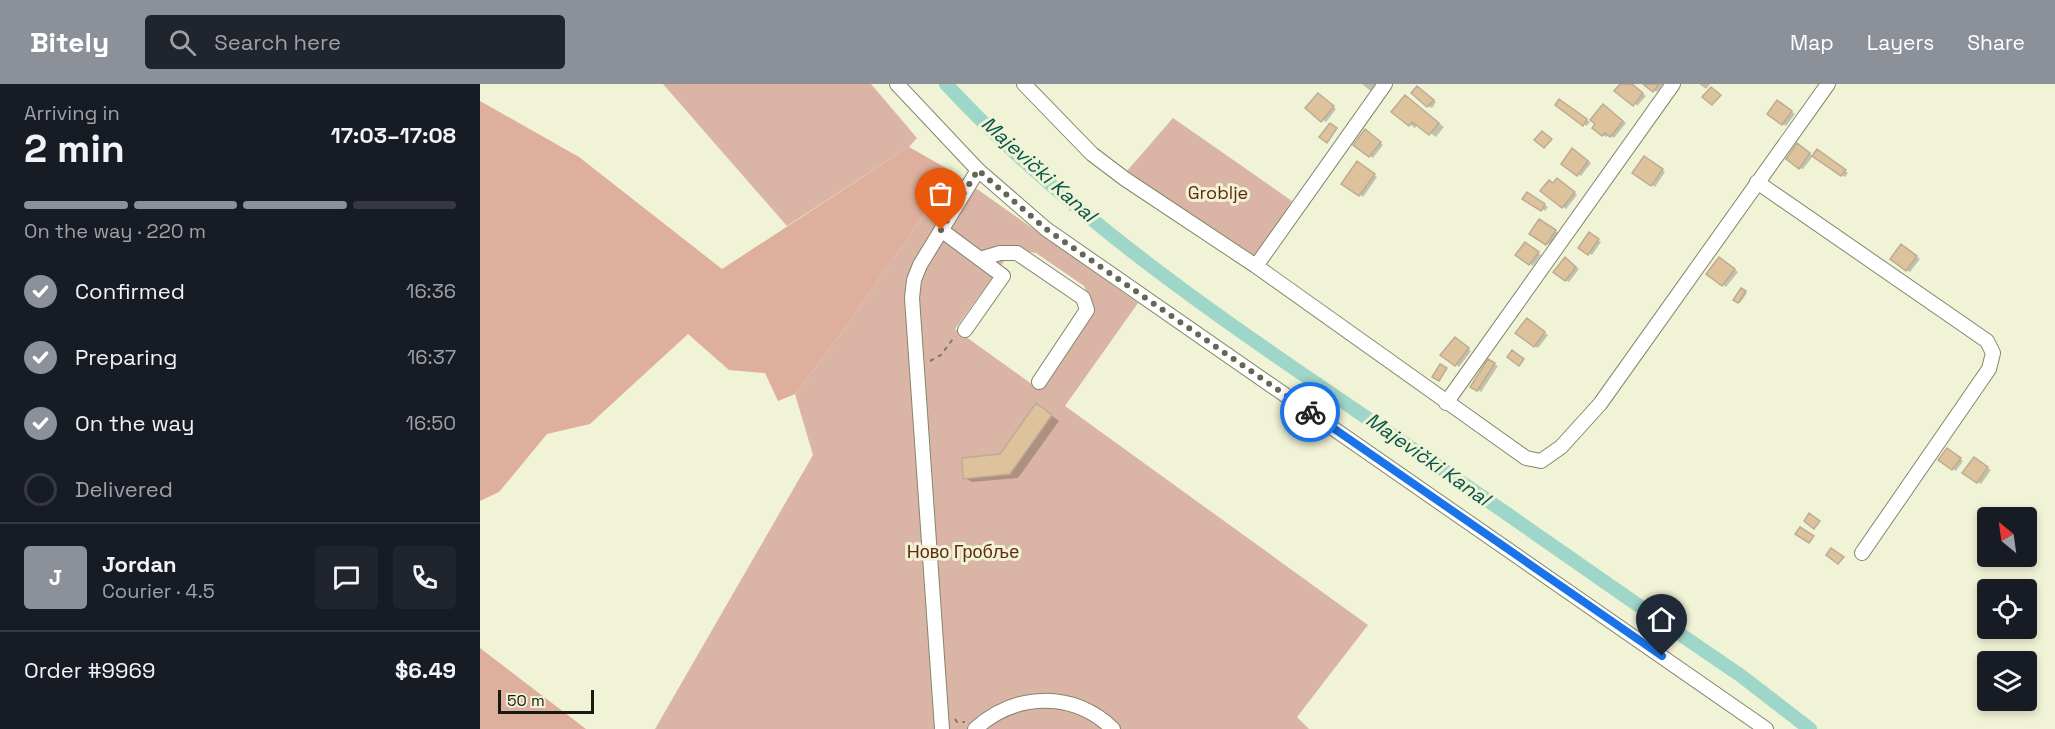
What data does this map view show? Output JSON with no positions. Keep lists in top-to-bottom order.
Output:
{
  "water": ["Majevički Kanal"],
  "parks": ["Groblje", "Ново Гробље"],
  "scale_bar": "50 m",
  "north": "top left",
  "page": {
    "header": "Bitely",
    "search": "Search here",
    "nav": ["Map", "Layers", "Share"],
    "heading": ["2 min", "Arriving in", "17:03–17:08"],
    "panel": [
      "Jordan",
      "Courier · 4.5",
      "Order #9969",
      "$6.49"
    ],
    "bar": "On the way · 220 m",
    "list": [
      ["Confirmed", "16:36"],
      ["Preparing", "16:37"],
      ["On the way", "16:50"],
      "Delivered"
    ],
    "round": "J",
    "scale": "50 m"
  }
}
